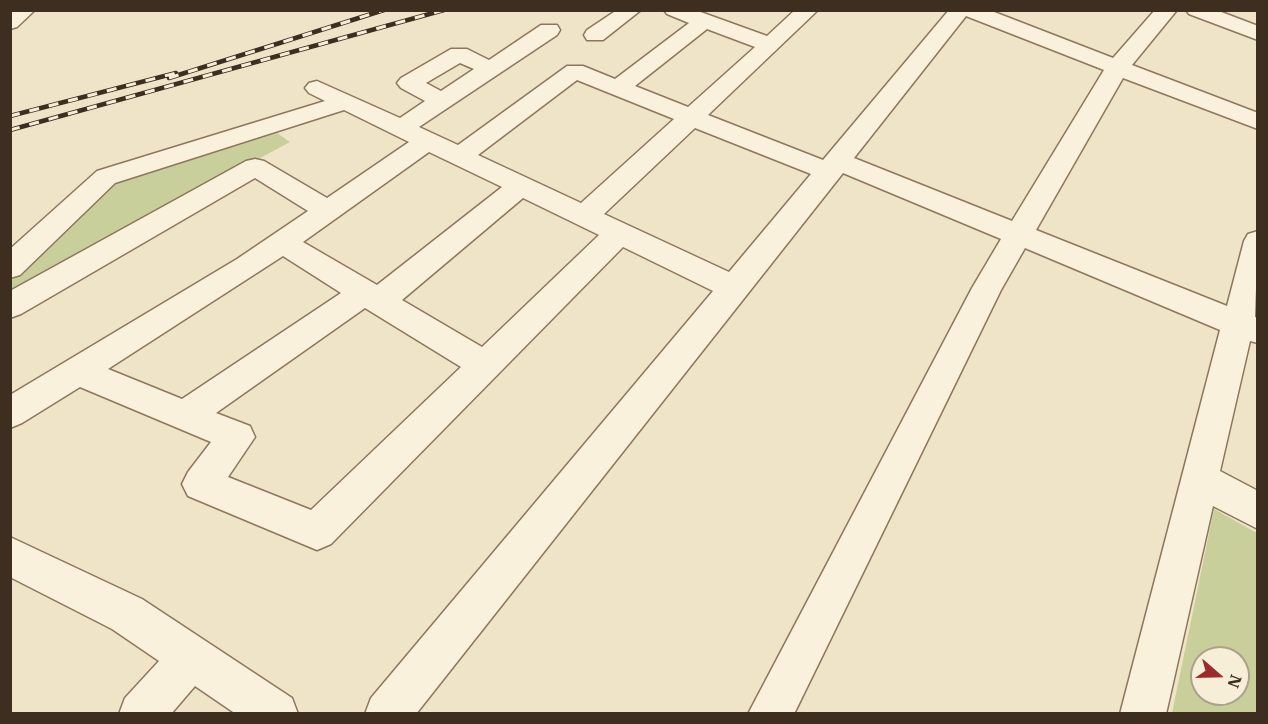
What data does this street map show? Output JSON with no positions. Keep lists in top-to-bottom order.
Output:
{
  "north": "right"
}
